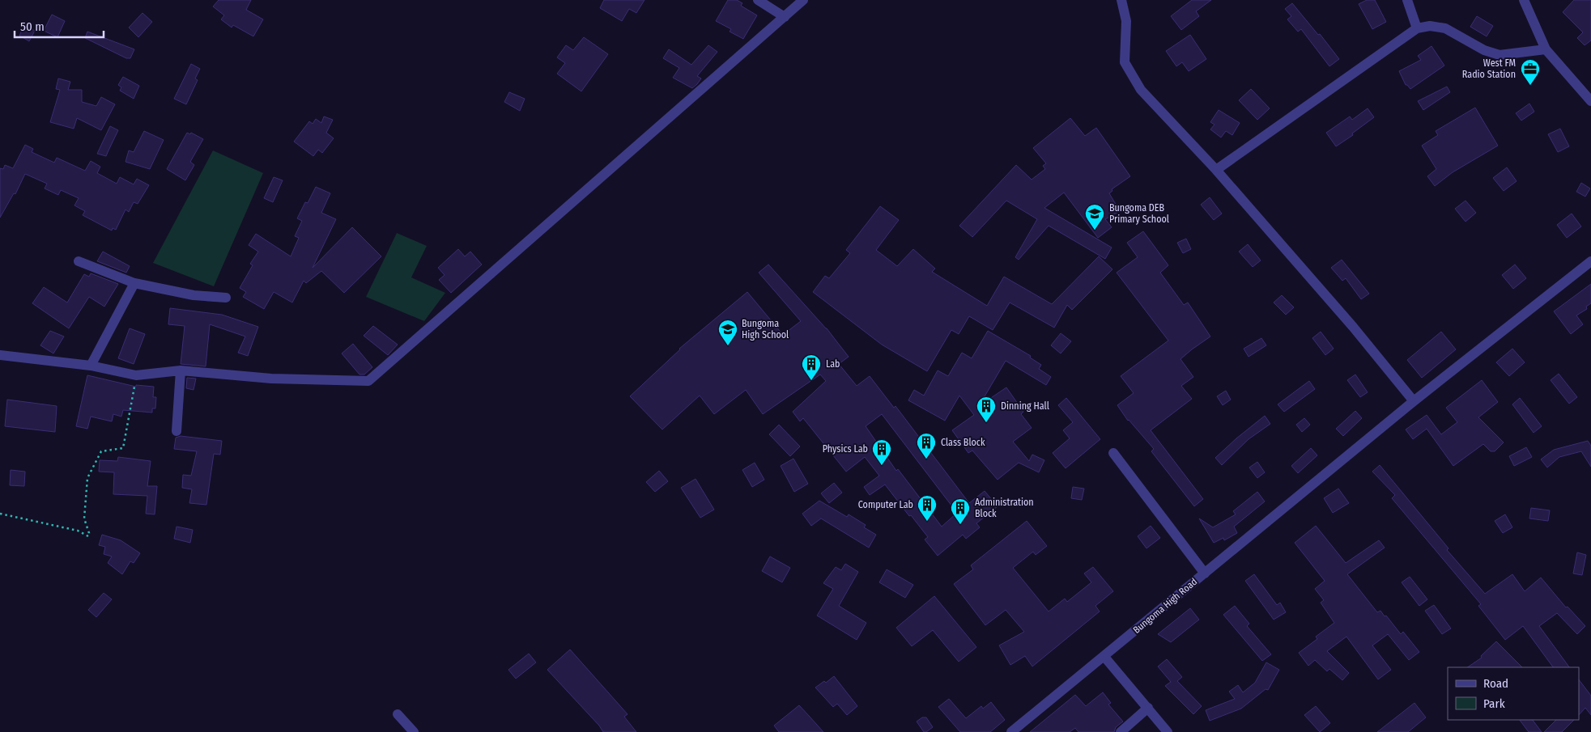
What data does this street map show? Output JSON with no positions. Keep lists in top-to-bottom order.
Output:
{
  "streets": {
    "street": ["Bungoma High Road"]
  },
  "places": {
    "office": ["West FM Radio Station"],
    "school or university": ["Bungoma DEB Primary School", "Bungoma High School"],
    "building": [
      "Lab",
      "Dinning Hall",
      "Class Block",
      "Physics Lab",
      "Computer Lab",
      "Administration Block"
    ]
  },
  "legend": ["Road", "Park"],
  "scale_bar": "50 m"
}
